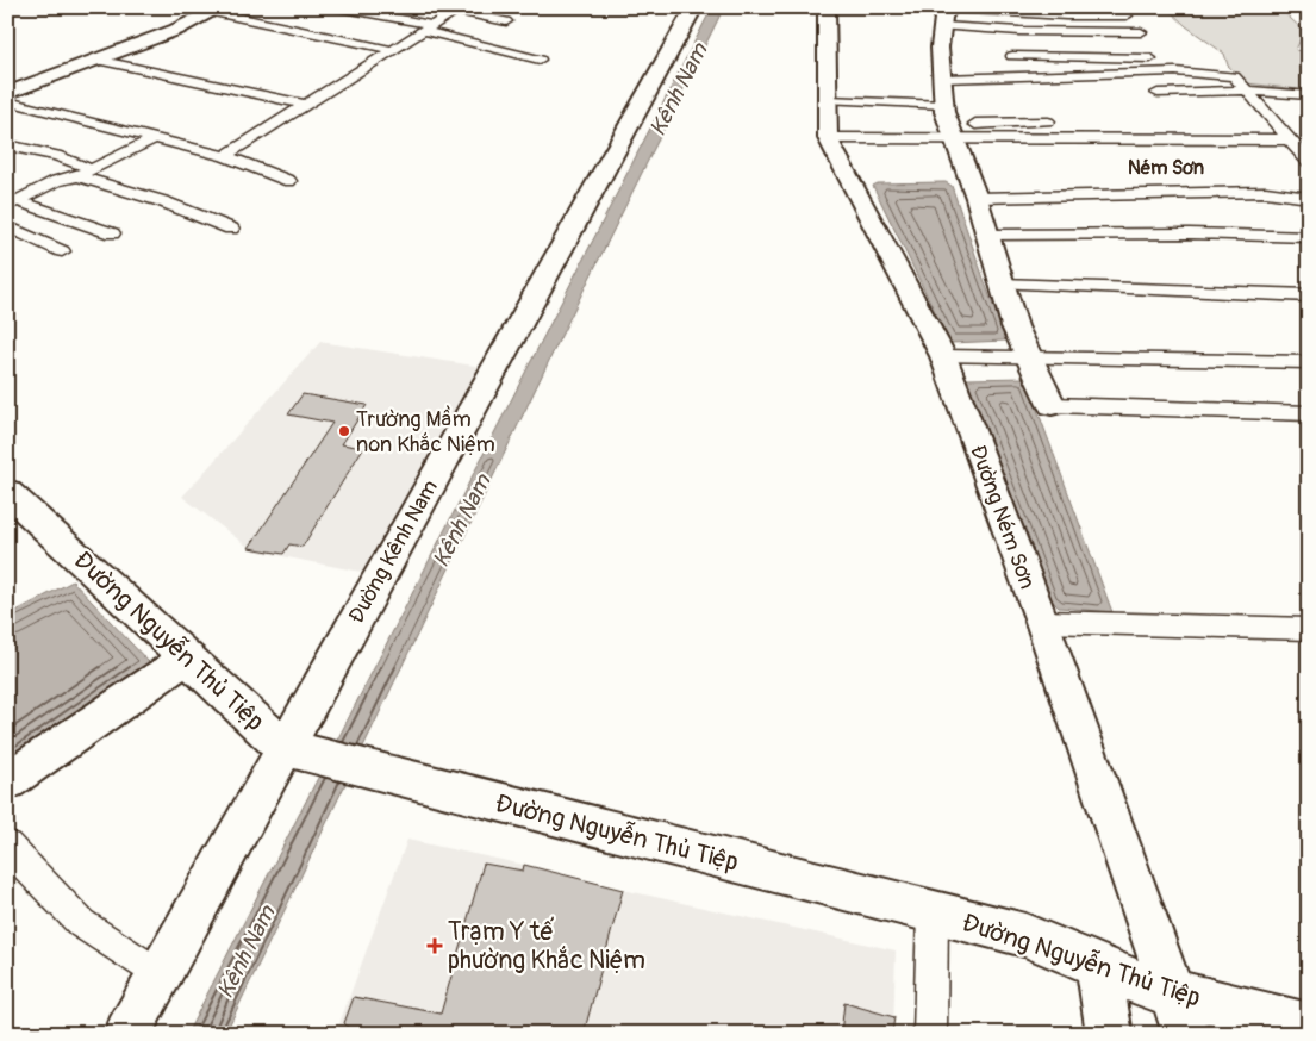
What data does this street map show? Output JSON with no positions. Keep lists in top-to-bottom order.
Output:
{
  "streets": {
    "street": ["Đường Ném Sơn", "Đường Kênh Nam", "Đường Nguyễn Thủ Tiệp"]
  },
  "crossings": [
    ["Đường Ném Sơn", "Đường Nguyễn Thủ Tiệp"],
    ["Đường Kênh Nam", "Đường Nguyễn Thủ Tiệp"]
  ],
  "districts": ["Ném Sơn"],
  "water": ["Kênh Nam"],
  "places": {
    "other": ["Trường Mầm non Khắc Niệm"],
    "health": ["Trạm Y tế phường Khắc Niệm"]
  }
}
